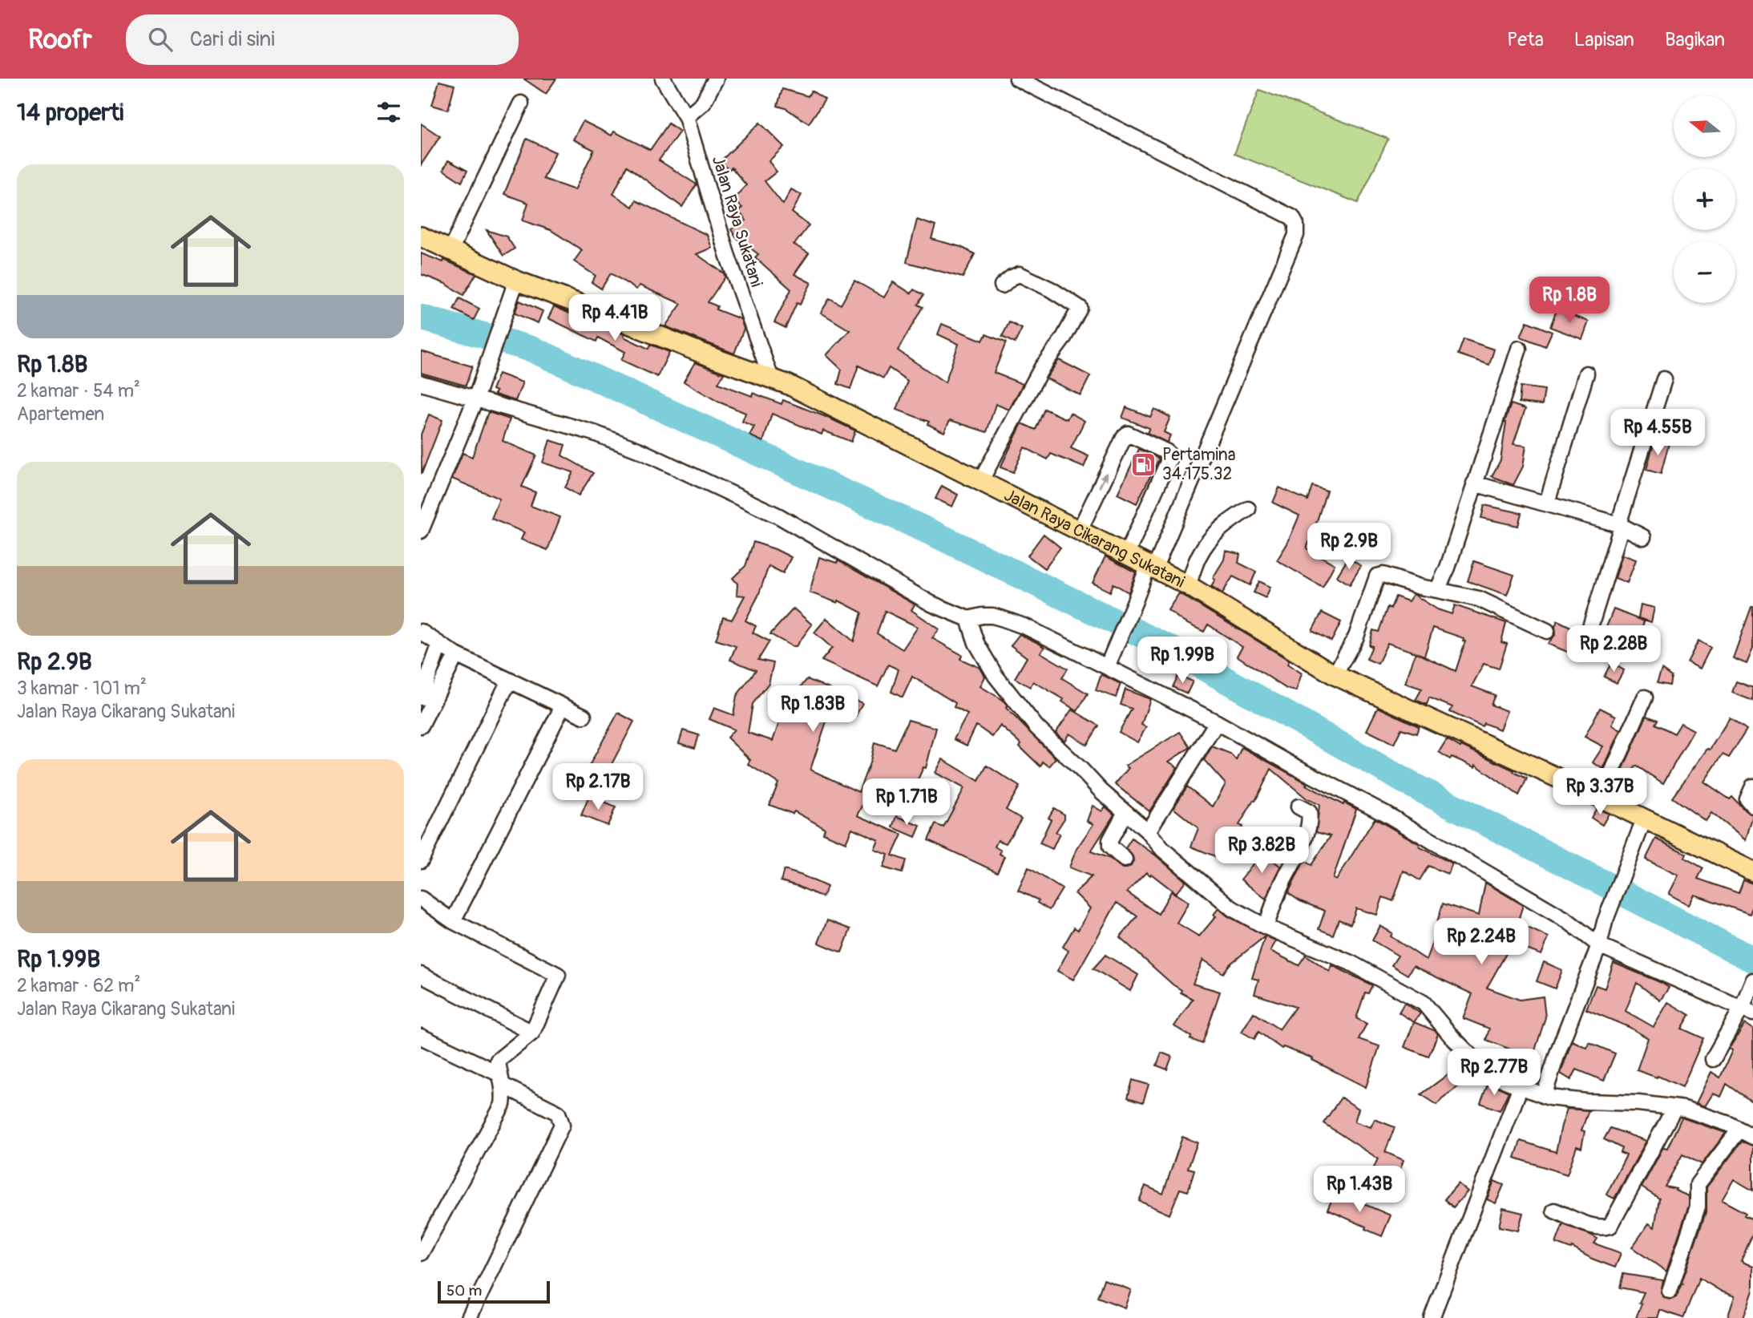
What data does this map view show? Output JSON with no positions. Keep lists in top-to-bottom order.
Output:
{
  "streets": {
    "main road": ["Jalan Raya Cikarang Sukatani"],
    "street": ["Jalan Raya Sukatani"]
  },
  "crossings": [
    ["Jalan Raya Sukatani", "Jalan Raya Cikarang Sukatani"]
  ],
  "places": {
    "fuel station": ["Pertamina 34.175.32"]
  },
  "scale_bar": "50 m",
  "north": "left",
  "page": {
    "header": "Roofr",
    "search": "Cari di sini",
    "nav": ["Peta", "Lapisan", "Bagikan"],
    "heading": "14 properti",
    "map_buttons": ["+", "−"],
    "list": [
      {
        "name": "Rp 1.8B",
        "note": "2 kamar · 54 m² · Apartemen"
      },
      {
        "name": "Rp 2.9B",
        "note": "3 kamar · 101 m² · Jalan Raya Cikarang Sukatani"
      },
      {
        "name": "Rp 1.99B",
        "note": "2 kamar · 62 m² · Jalan Raya Cikarang Sukatani"
      }
    ],
    "price": [
      "Rp 1.8B",
      "Rp 4.41B",
      "Rp 4.55B",
      "Rp 2.9B",
      "Rp 2.28B",
      "Rp 1.99B",
      "Rp 1.83B",
      "Rp 2.17B",
      "Rp 3.37B",
      "Rp 1.71B",
      "Rp 3.82B",
      "Rp 2.24B",
      "Rp 2.77B",
      "Rp 1.43B"
    ],
    "scale": "50 m"
  }
}
